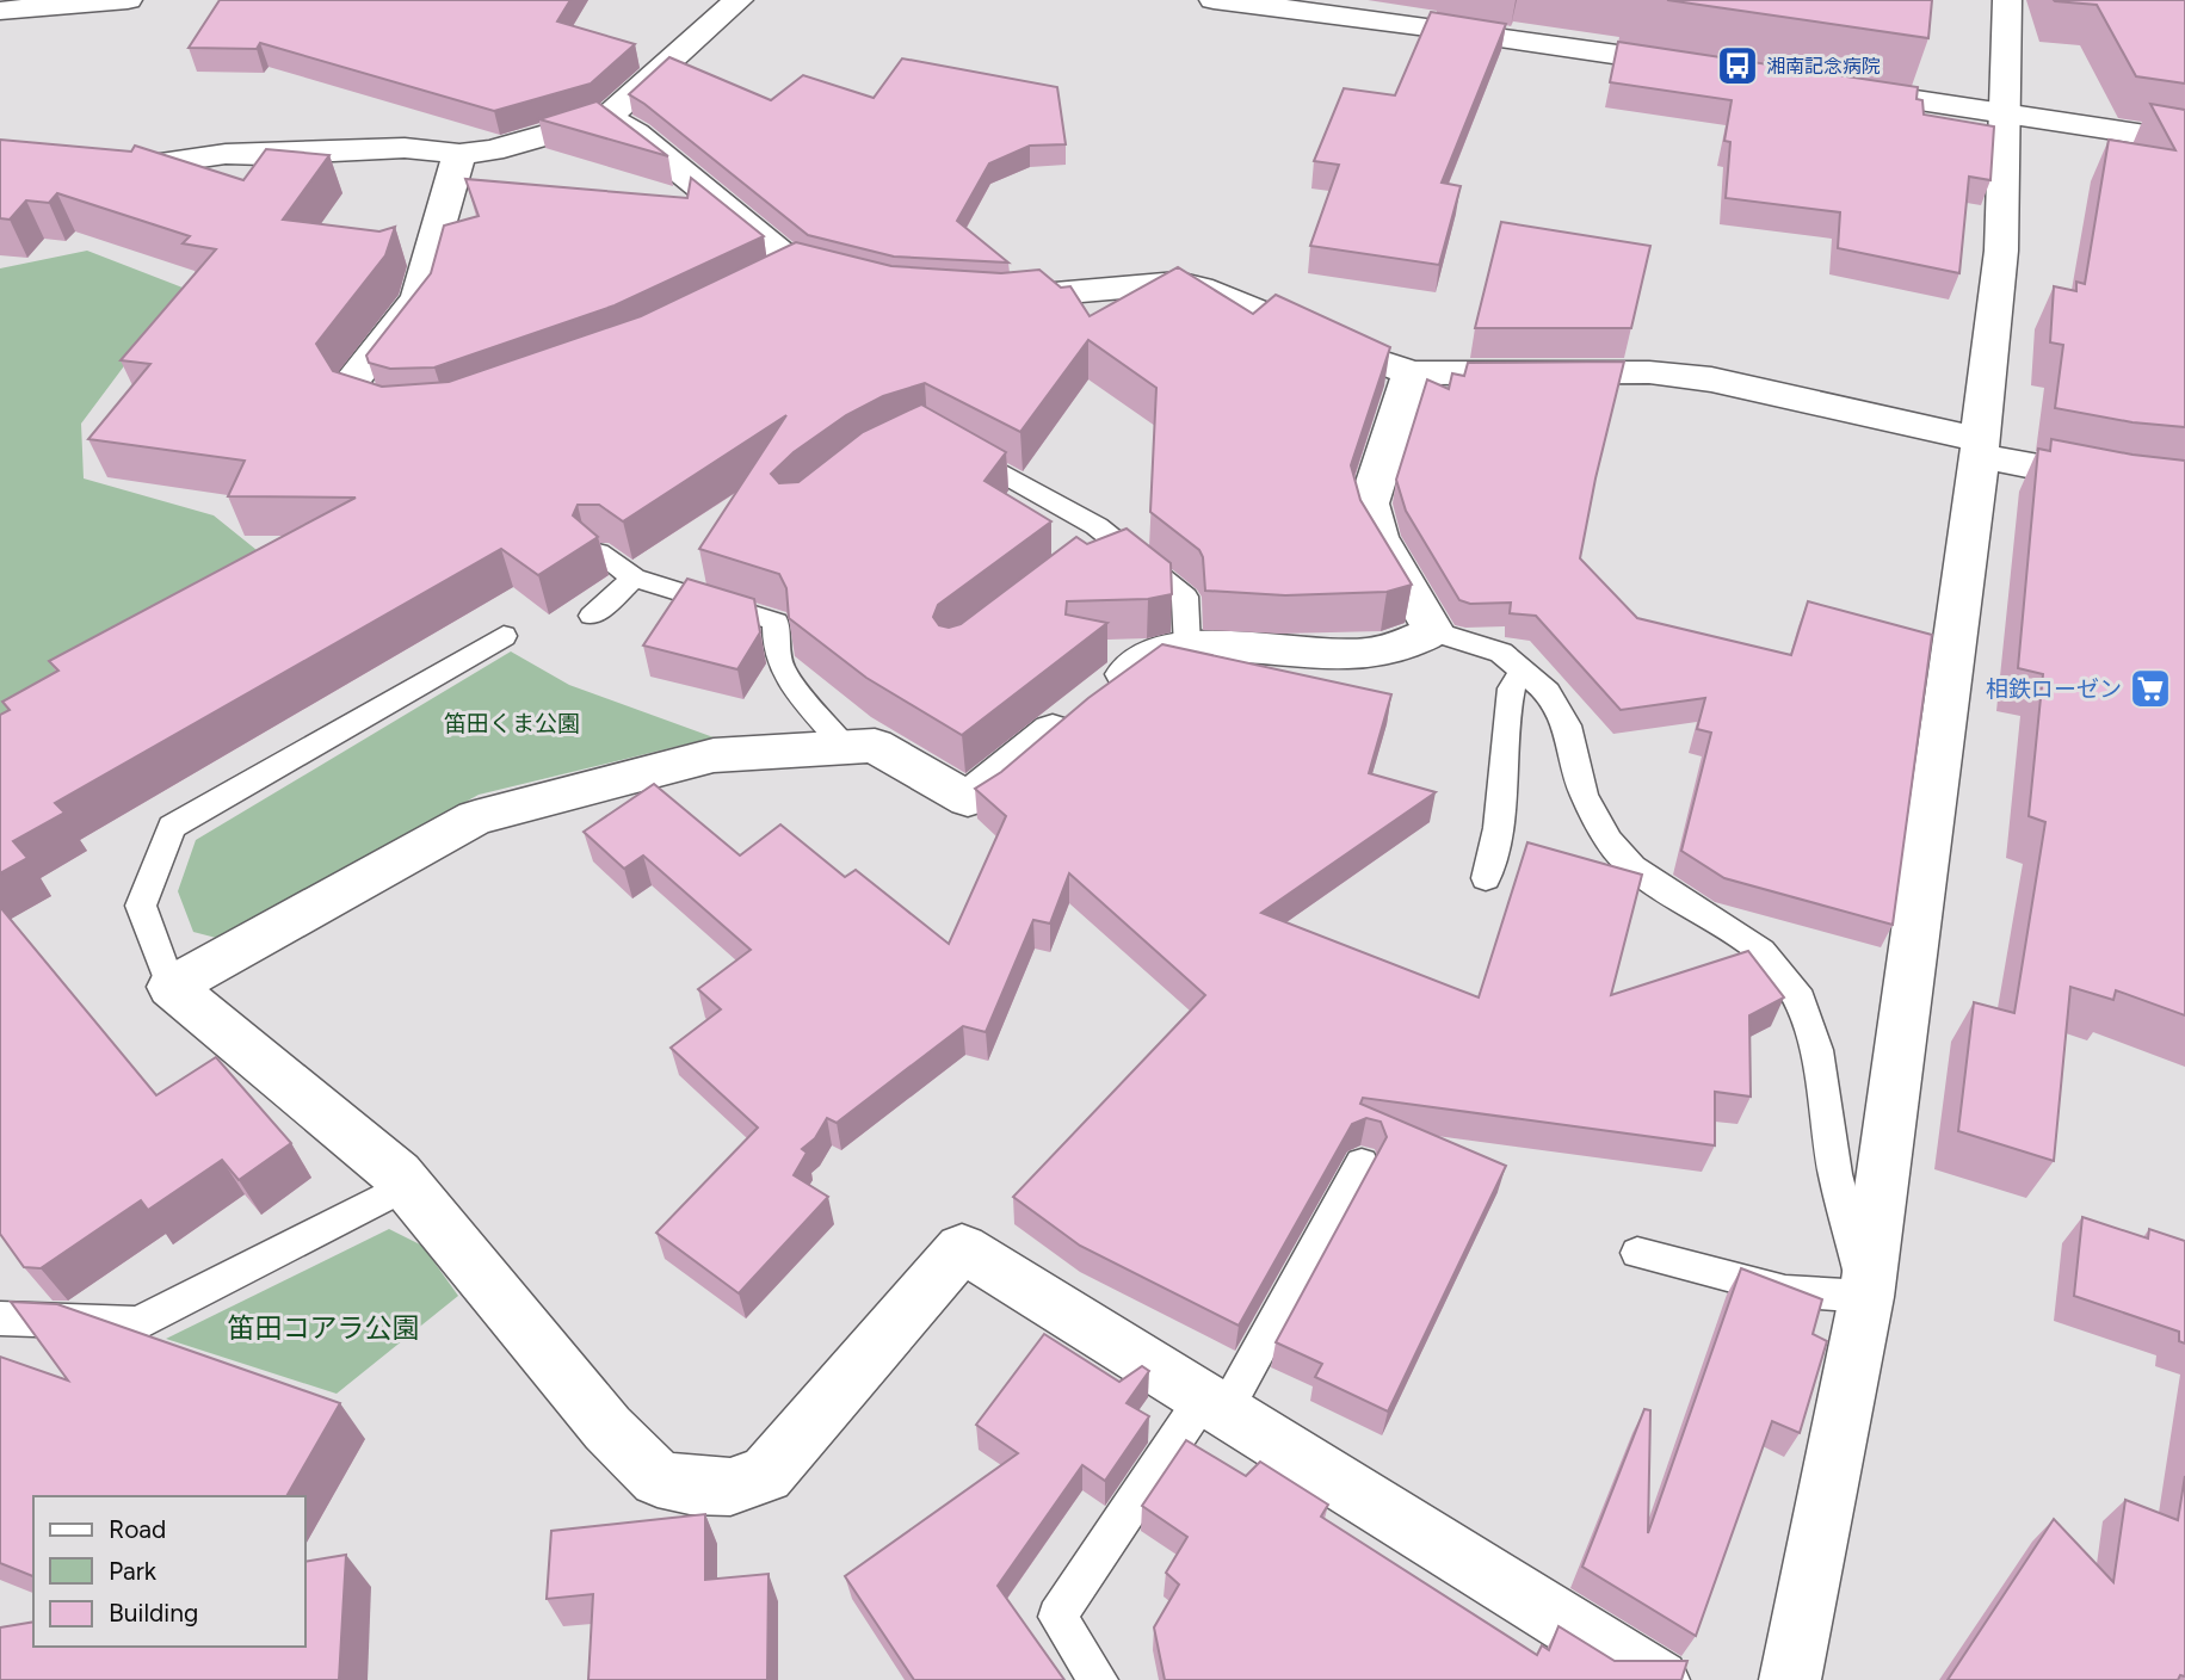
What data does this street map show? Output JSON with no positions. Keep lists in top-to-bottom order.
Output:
{
  "parks": ["笛田くま公園", "笛田コアラ公園"],
  "places": {
    "bus stop": ["湘南記念病院"],
    "supermarket": ["相鉄ローゼン"]
  },
  "legend": ["Road", "Park", "Building"]
}
